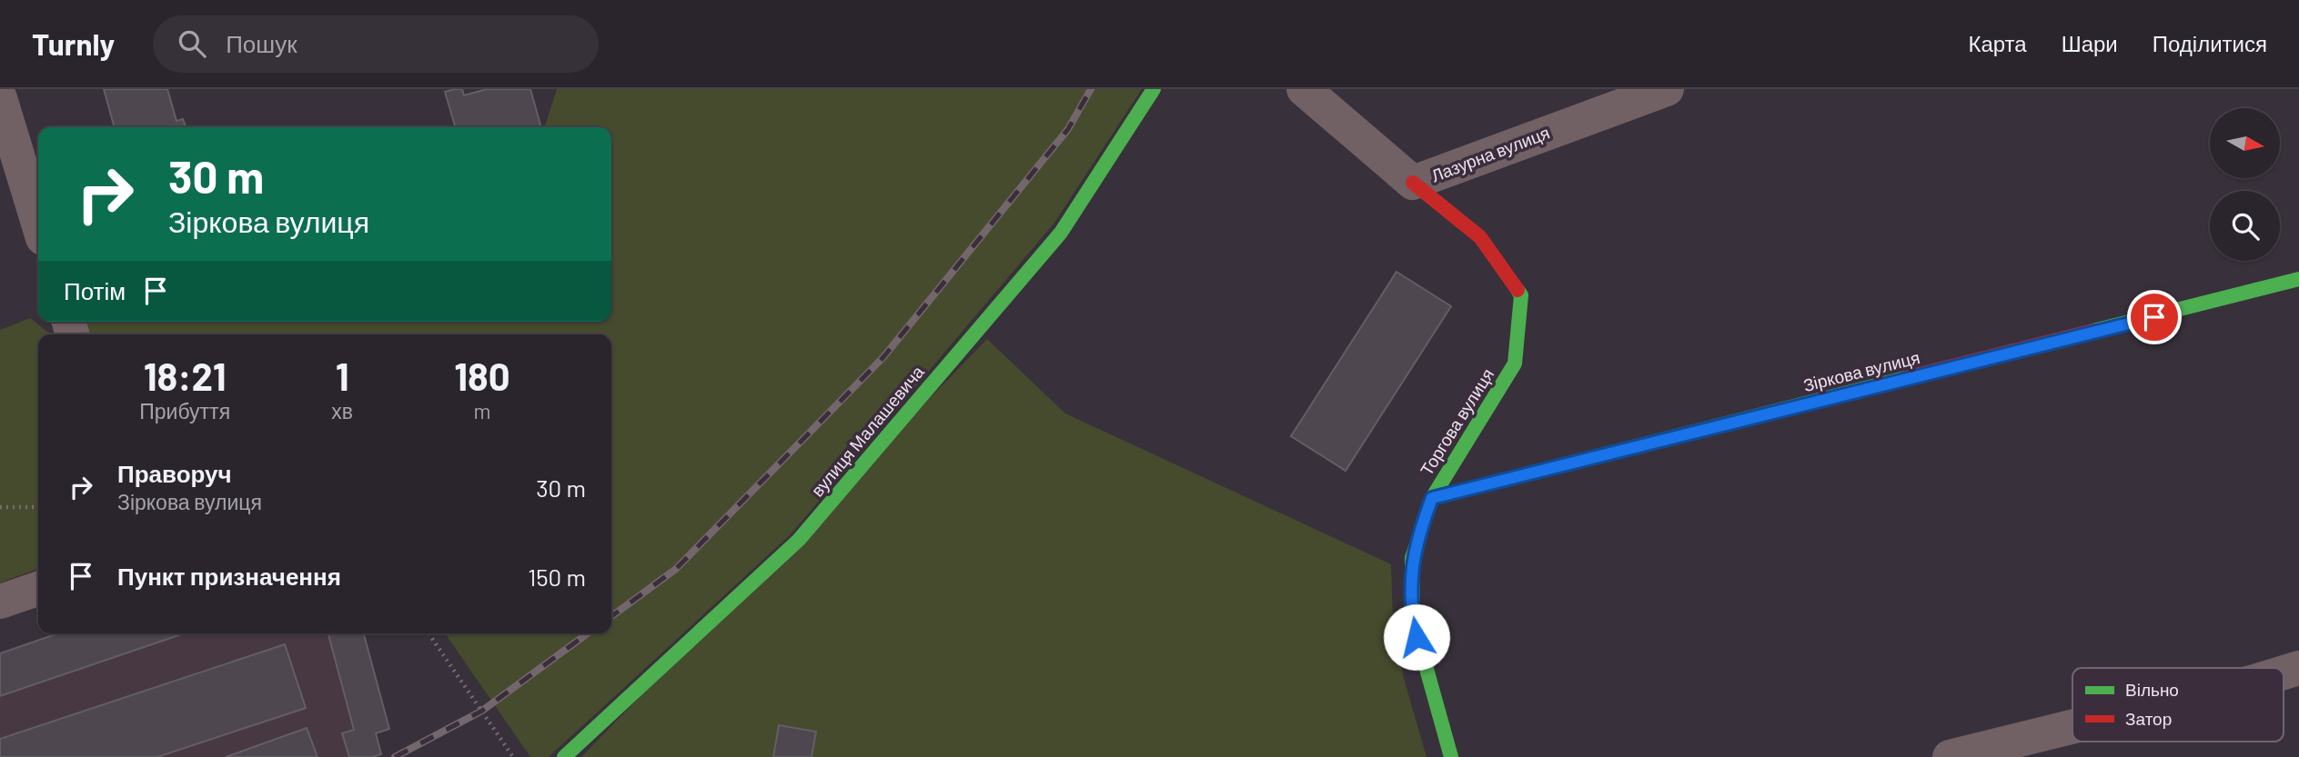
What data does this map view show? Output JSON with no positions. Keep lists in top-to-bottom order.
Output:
{
  "streets": {
    "street": [
      "Лазурна вулиця",
      "Зіркова вулиця",
      "Торгова вулиця",
      "вулиця Малашевича"
    ]
  },
  "crossings": [
    ["Лазурна вулиця", "Торгова вулиця"],
    ["Зіркова вулиця", "Торгова вулиця"]
  ],
  "legend": ["Вільно", "Затор"],
  "north": "right",
  "page": {
    "header": "Turnly",
    "search": "Пошук",
    "nav": ["Карта", "Шари", "Поділитися"],
    "turn": ["30 m", "Зіркова вулиця"],
    "then": "Потім",
    "eta": [
      "18:21",
      "Прибуття",
      "1",
      "хв",
      "180",
      "m"
    ],
    "list": [
      {
        "name": "Праворуч",
        "note": "Зіркова вулиця",
        "value": "30 m"
      },
      {
        "name": "Пункт призначення",
        "value": "150 m"
      }
    ]
  }
}
